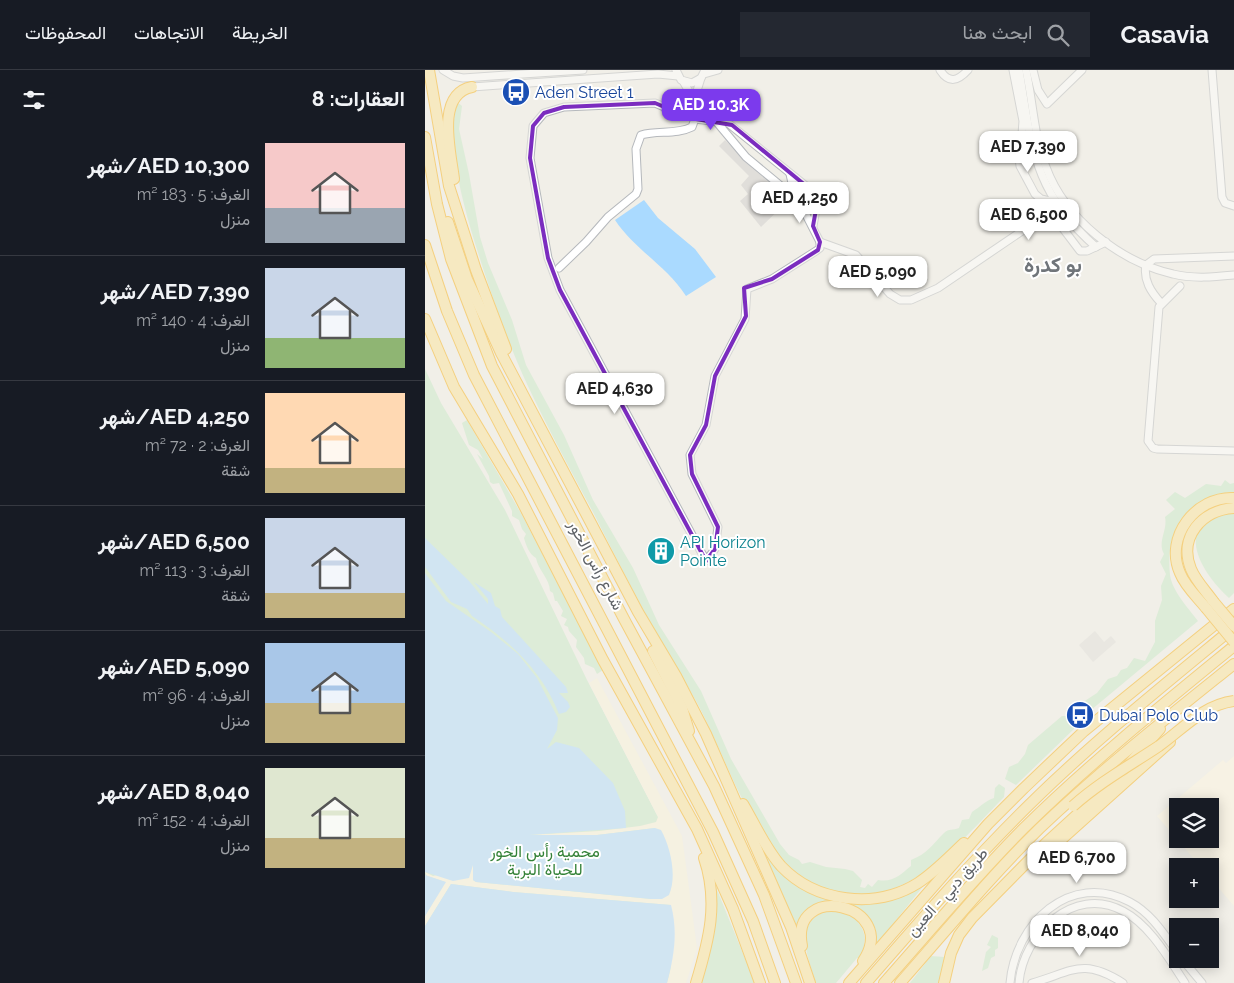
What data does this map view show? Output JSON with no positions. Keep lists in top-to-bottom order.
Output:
{
  "streets": {
    "highway": ["شارع رأس الخور", "طريق دبي - العين"]
  },
  "districts": ["بو كدرة"],
  "parks": ["محمية رأس الخور للحياة البرية"],
  "places": {
    "bus stop": ["Aden Street 1", "Dubai Polo Club"],
    "building": ["API Horizon Pointe"]
  },
  "page": {
    "header": "Casavia",
    "search": "ابحث هنا",
    "nav": ["الخريطة", "الاتجاهات", "المحفوظات"],
    "heading": "العقارات: 8",
    "price": [
      "AED 10.3K",
      "AED 7,390",
      "AED 4,250",
      "AED 6,500",
      "AED 5,090",
      "AED 4,630",
      "AED 6,700",
      "AED 8,040"
    ],
    "list": [
      {
        "name": "AED 10,300/شهر",
        "note": "الغرف: 5 · 183 m² · منزل"
      },
      {
        "name": "AED 7,390/شهر",
        "note": "الغرف: 4 · 140 m² · منزل"
      },
      {
        "name": "AED 4,250/شهر",
        "note": "الغرف: 2 · 72 m² · شقة"
      },
      {
        "name": "AED 6,500/شهر",
        "note": "الغرف: 3 · 113 m² · شقة"
      },
      {
        "name": "AED 5,090/شهر",
        "note": "الغرف: 4 · 96 m² · منزل"
      },
      {
        "name": "AED 8,040/شهر",
        "note": "الغرف: 4 · 152 m² · منزل"
      }
    ],
    "map_buttons": ["+", "−"]
  }
}
